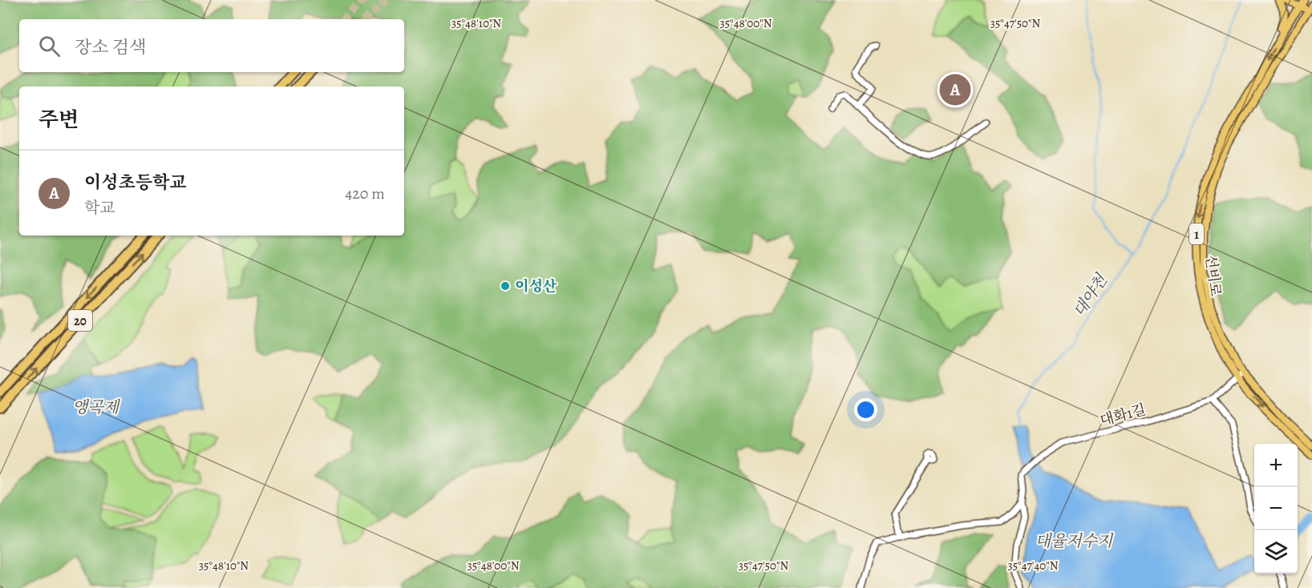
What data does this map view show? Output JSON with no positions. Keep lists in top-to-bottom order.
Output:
{
  "streets": {
    "highway": ["20"],
    "main road": ["1", "선비로"],
    "street": ["대화1길"]
  },
  "crossings": [
    ["선비로", "대화1길"]
  ],
  "water": ["대야천", "앵곡제", "대율저수지"],
  "places": ["이성산"],
  "page": {
    "search": "장소 검색",
    "pins": "A",
    "heading": "주변",
    "list": [
      {
        "mark": "A",
        "name": "이성초등학교",
        "note": "학교",
        "value": "420 m"
      }
    ],
    "map_buttons": ["+", "−"]
  },
  "coordinates": [
    "35°48'10\"N",
    "35°48'00\"N",
    "35°47'50\"N",
    "35°47'40\"N"
  ]
}
